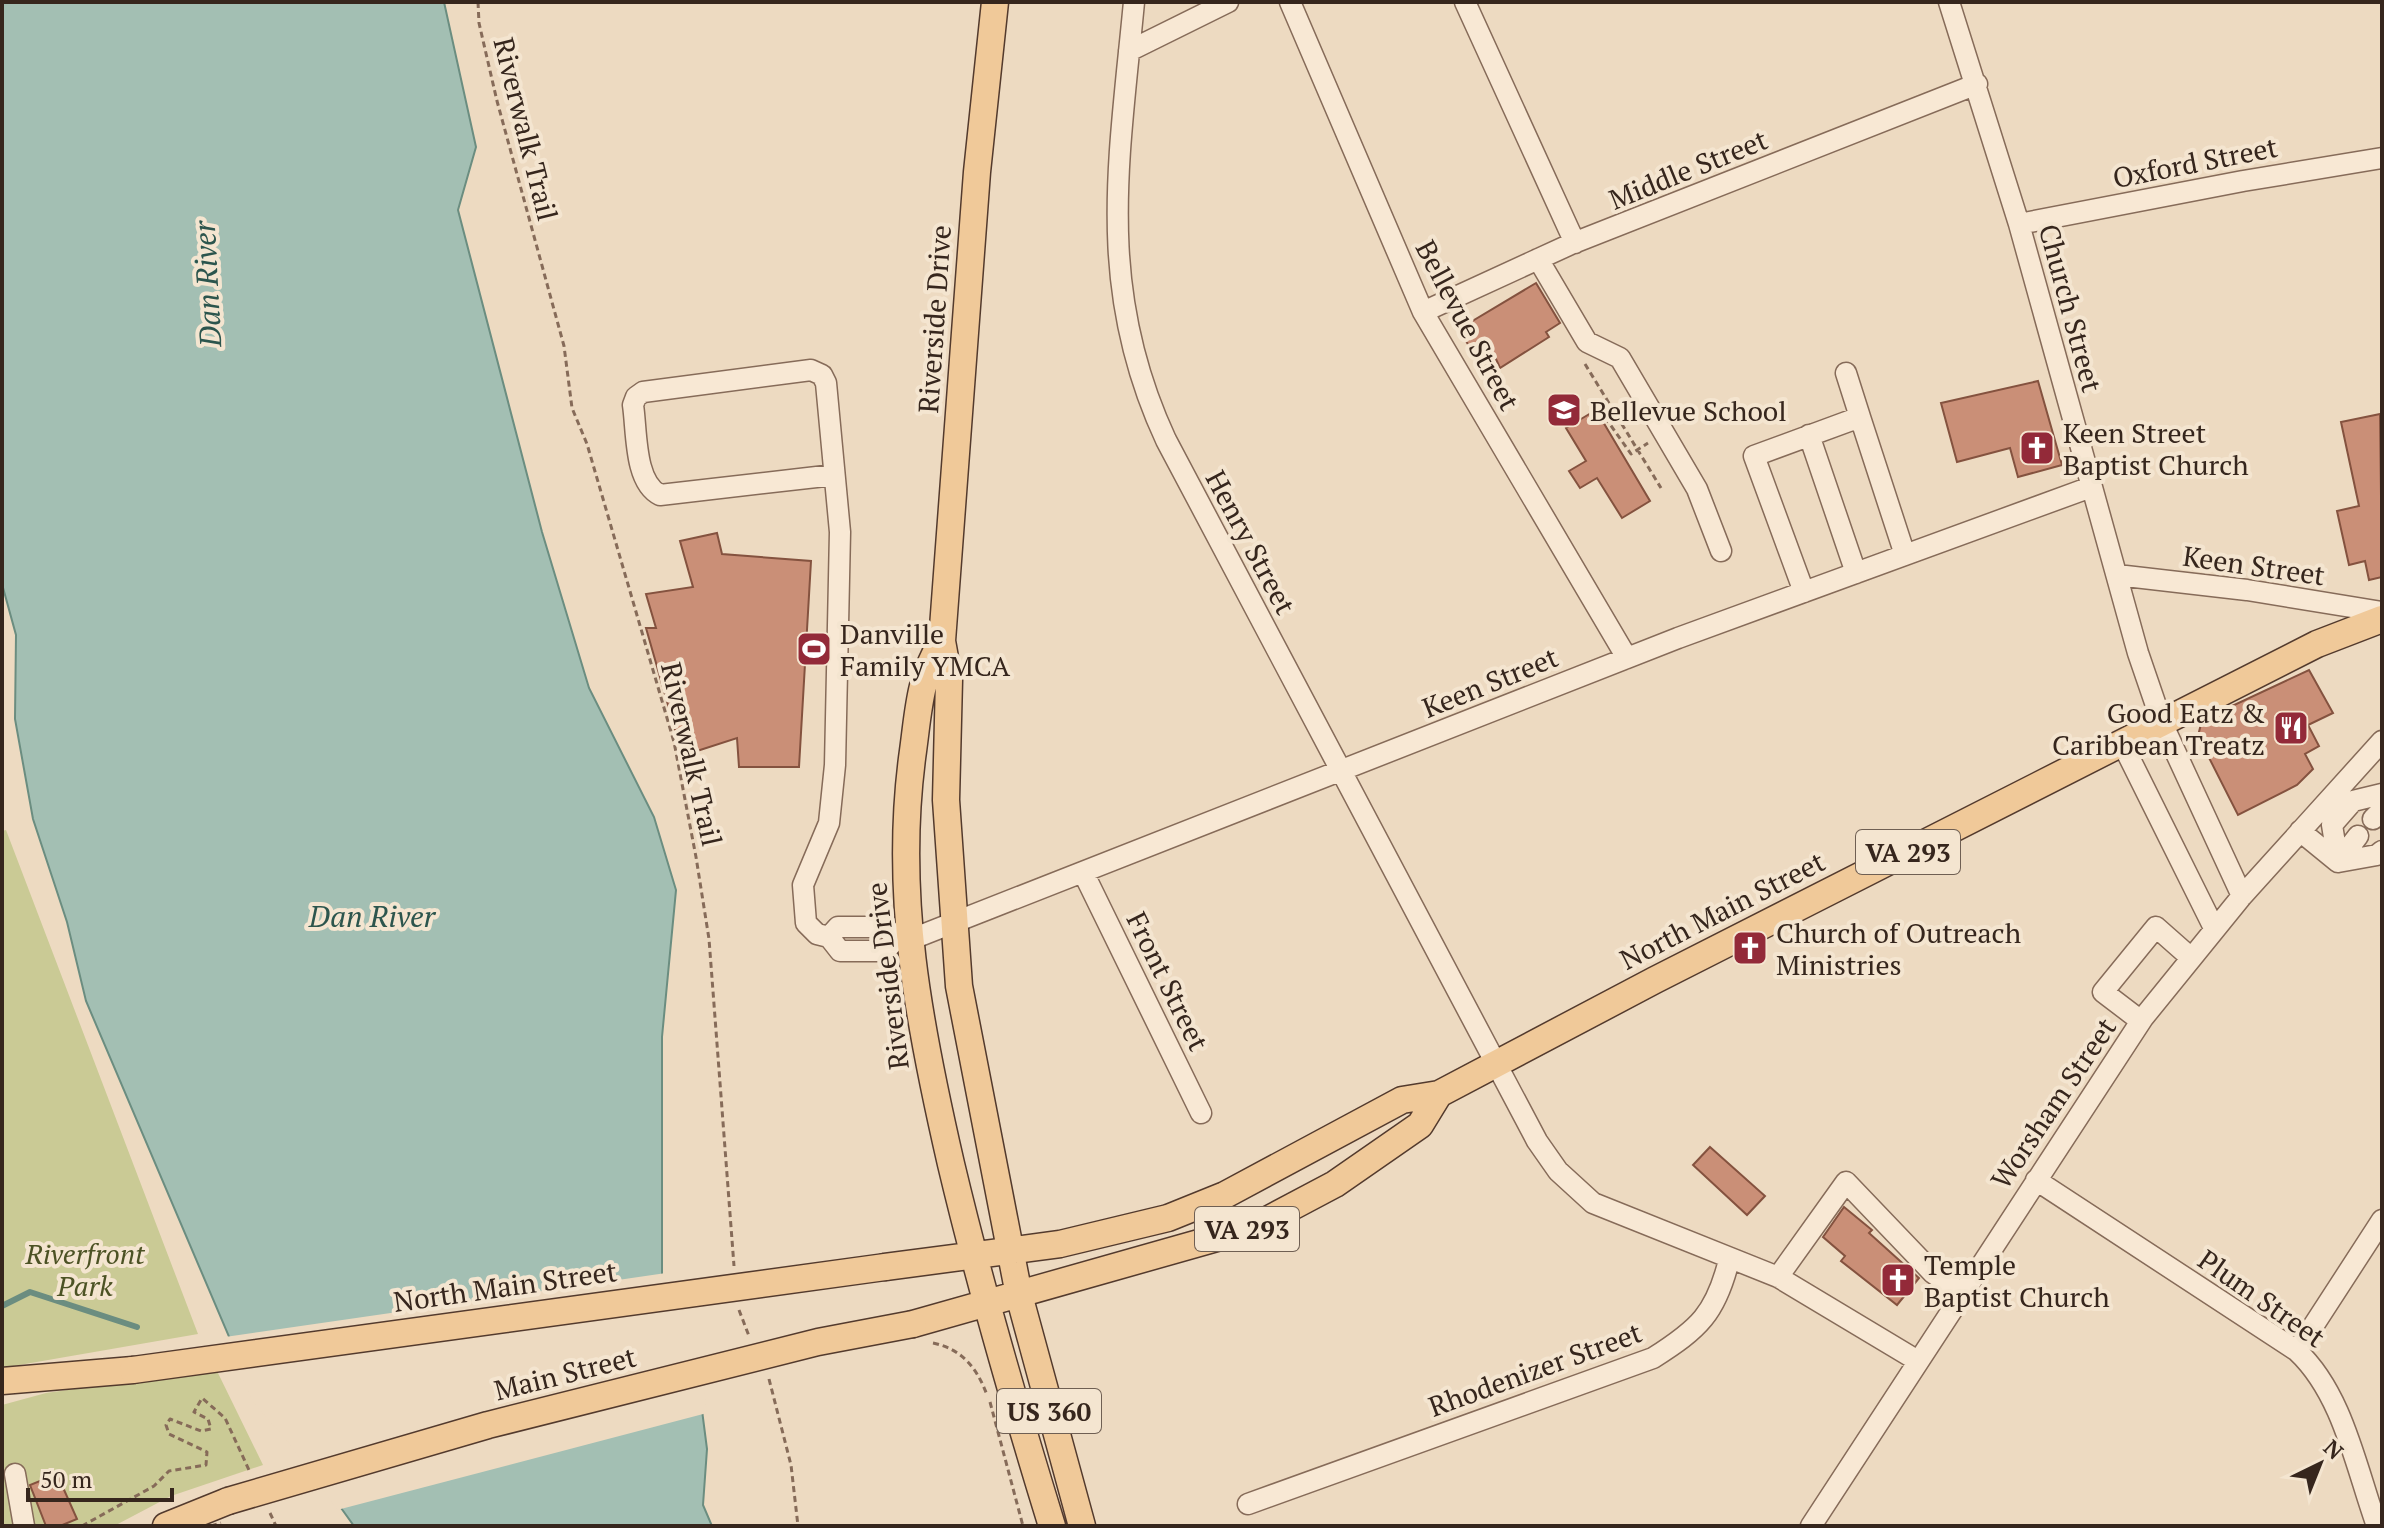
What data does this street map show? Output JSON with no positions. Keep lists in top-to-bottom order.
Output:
{
  "streets": {
    "main road": [
      "Riverside Drive",
      "VA 293",
      "North Main Street",
      "Main Street",
      "US 360"
    ],
    "street": [
      "Oxford Street",
      "Middle Street",
      "Church Street",
      "Bellevue Street",
      "Henry Street",
      "Keen Street",
      "Front Street",
      "Worsham Street",
      "Plum Street",
      "Rhodenizer Street"
    ],
    "path": ["Riverwalk Trail"]
  },
  "crossings": [
    ["Oxford Street", "Church Street"],
    ["Middle Street", "Church Street"],
    ["Middle Street", "Bellevue Street"],
    ["Church Street", "Keen Street"],
    ["Church Street", "North Main Street"],
    ["Church Street", "Worsham Street"],
    ["Riverside Drive", "Keen Street"],
    ["Riverside Drive", "North Main Street"],
    ["Riverside Drive", "US 360"],
    ["Bellevue Street", "Keen Street"],
    ["Henry Street", "Keen Street"],
    ["Henry Street", "North Main Street"],
    ["Henry Street", "Rhodenizer Street"],
    ["Keen Street", "Front Street"],
    ["North Main Street", "Main Street"],
    ["North Main Street", "US 360"],
    ["Worsham Street", "Plum Street"],
    ["Main Street", "US 360"]
  ],
  "water": ["Dan River"],
  "parks": ["Riverfront Park"],
  "places": {
    "school or university": ["Bellevue School"],
    "church": ["Keen Street Baptist Church", "Church of Outreach Ministries", "Temple Baptist Church"],
    "sports": ["Danville Family YMCA"],
    "restaurant": ["Good Eatz & Caribbean Treatz"]
  },
  "scale_bar": "50 m",
  "north": "top right"
}
